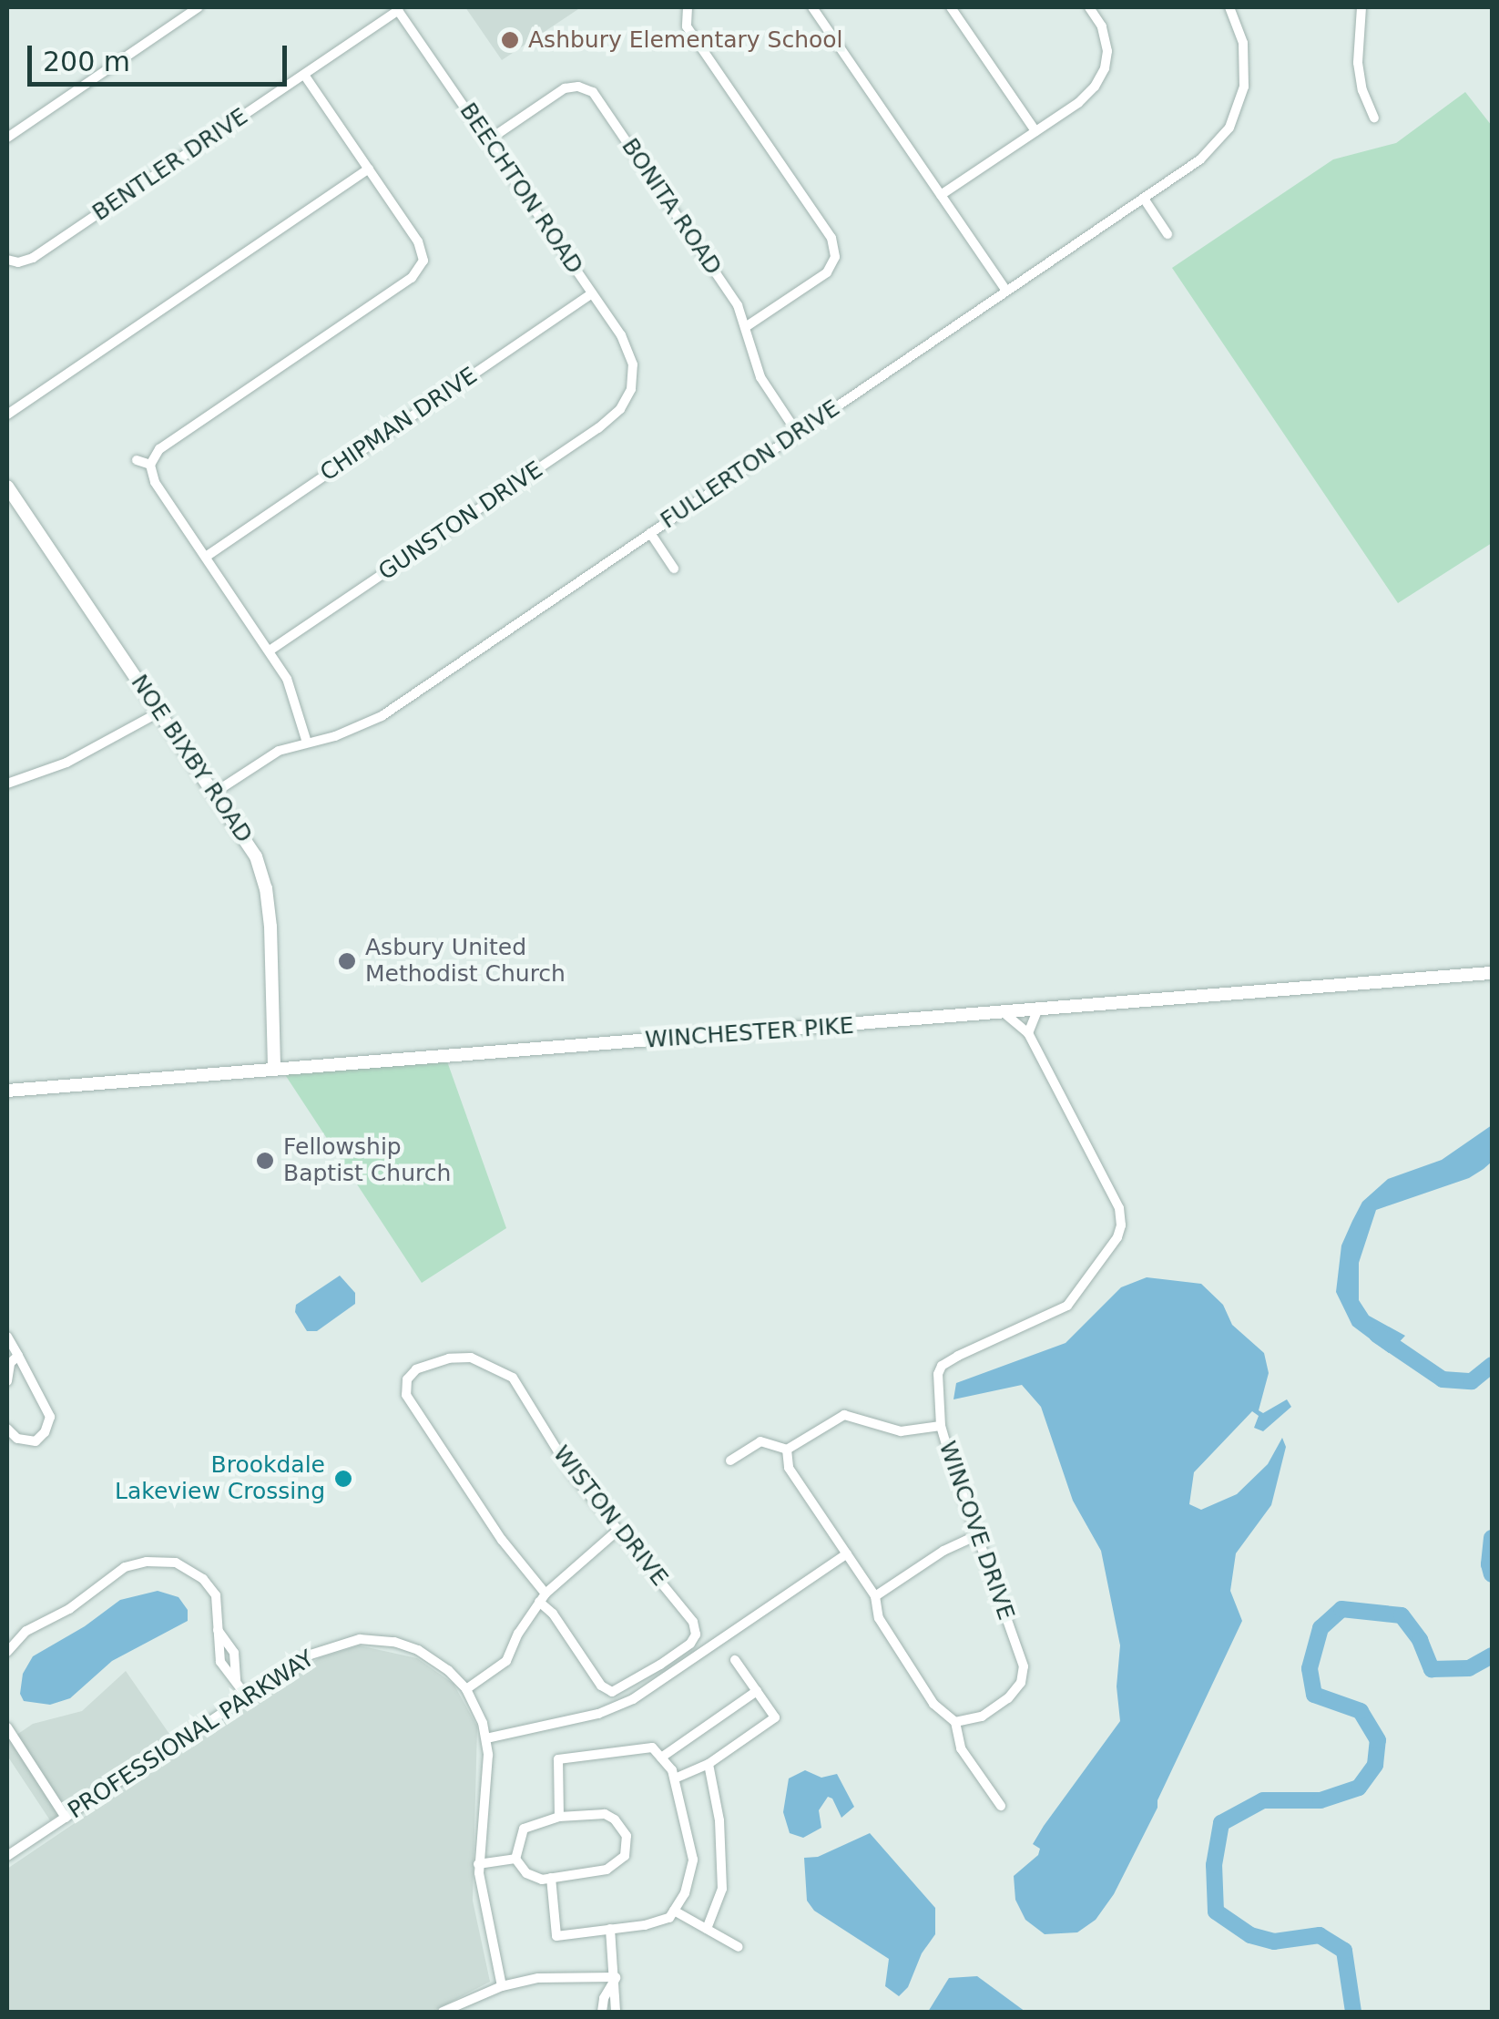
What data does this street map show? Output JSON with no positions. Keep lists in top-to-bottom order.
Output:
{
  "streets": {
    "main road": ["NOE BIXBY ROAD", "WINCHESTER PIKE"],
    "street": [
      "BENTLER DRIVE",
      "BEECHTON ROAD",
      "BONITA ROAD",
      "CHIPMAN DRIVE",
      "FULLERTON DRIVE",
      "GUNSTON DRIVE",
      "WISTON DRIVE",
      "WINCOVE DRIVE",
      "PROFESSIONAL PARKWAY"
    ]
  },
  "crossings": [
    ["BENTLER DRIVE", "BEECHTON ROAD"],
    ["BEECHTON ROAD", "CHIPMAN DRIVE"],
    ["BEECHTON ROAD", "GUNSTON DRIVE"],
    ["BONITA ROAD", "FULLERTON DRIVE"],
    ["FULLERTON DRIVE", "NOE BIXBY ROAD"],
    ["NOE BIXBY ROAD", "WINCHESTER PIKE"],
    ["WINCHESTER PIKE", "WINCOVE DRIVE"]
  ],
  "places": [
    "Ashbury Elementary School",
    "Asbury United Methodist Church",
    "Fellowship Baptist Church",
    "Brookdale Lakeview Crossing"
  ],
  "scale_bar": "200 m"
}
